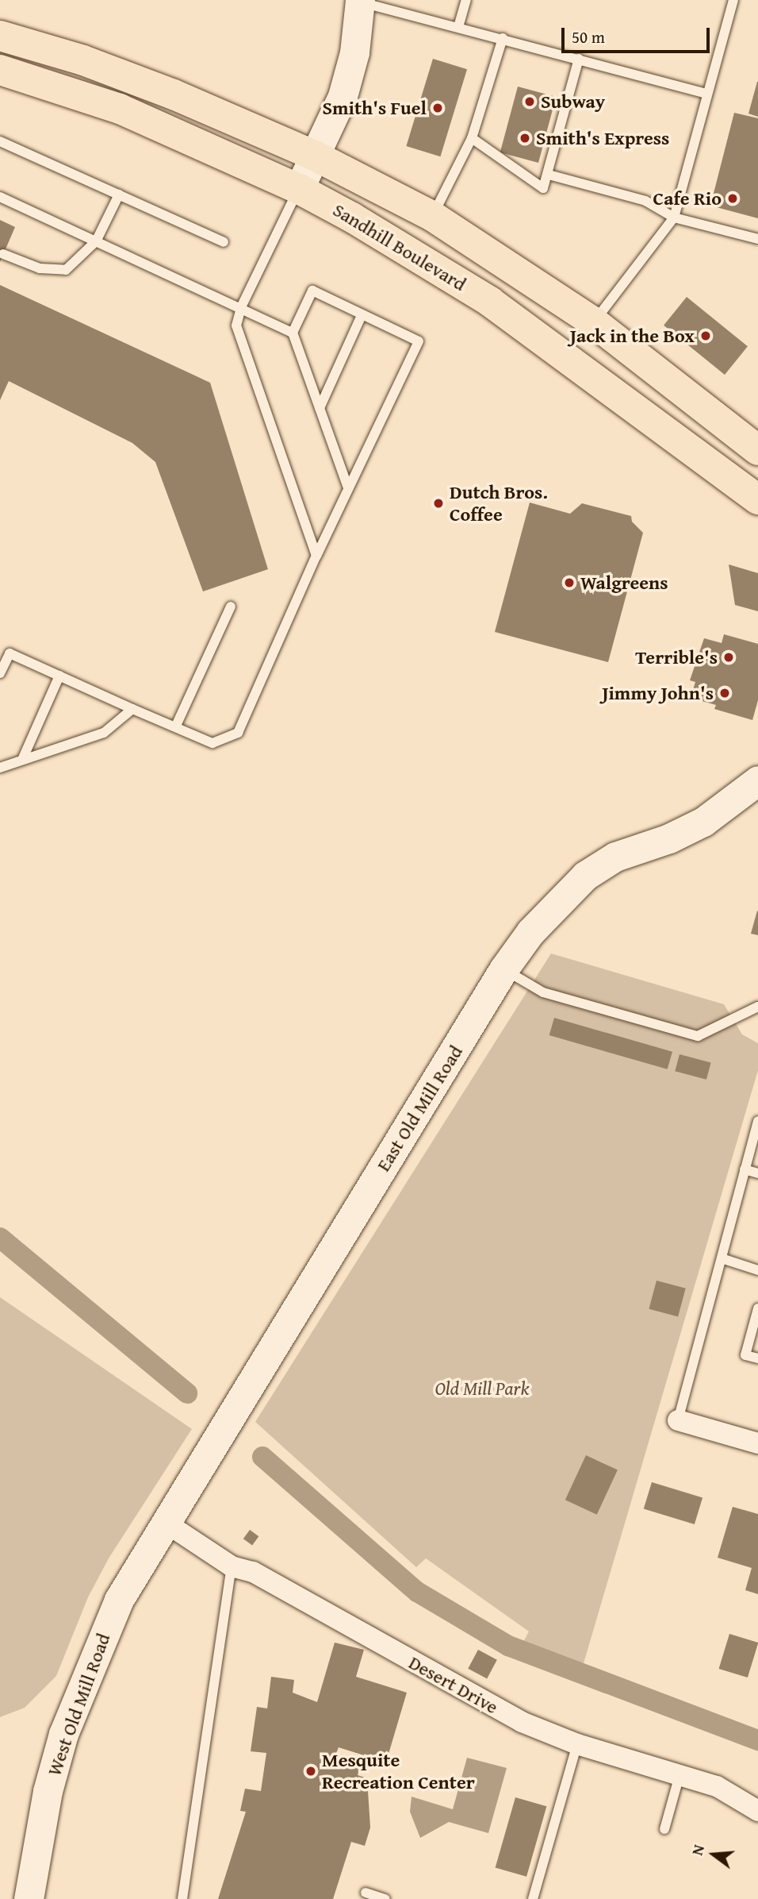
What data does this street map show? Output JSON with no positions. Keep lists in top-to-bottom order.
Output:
{
  "streets": {
    "main road": ["Sandhill Boulevard"],
    "street": ["East Old Mill Road", "Desert Drive", "West Old Mill Road"]
  },
  "crossings": [
    ["East Old Mill Road", "Desert Drive"],
    ["East Old Mill Road", "West Old Mill Road"],
    ["Desert Drive", "West Old Mill Road"]
  ],
  "parks": ["Old Mill Park"],
  "places": [
    "Subway",
    "Smith's Fuel",
    "Smith's Express",
    "Cafe Rio",
    "Jack in the Box",
    "Dutch Bros. Coffee",
    "Walgreens",
    "Terrible's",
    "Jimmy John's",
    "Mesquite Recreation Center"
  ],
  "scale_bar": "50 m",
  "north": "left"
}
